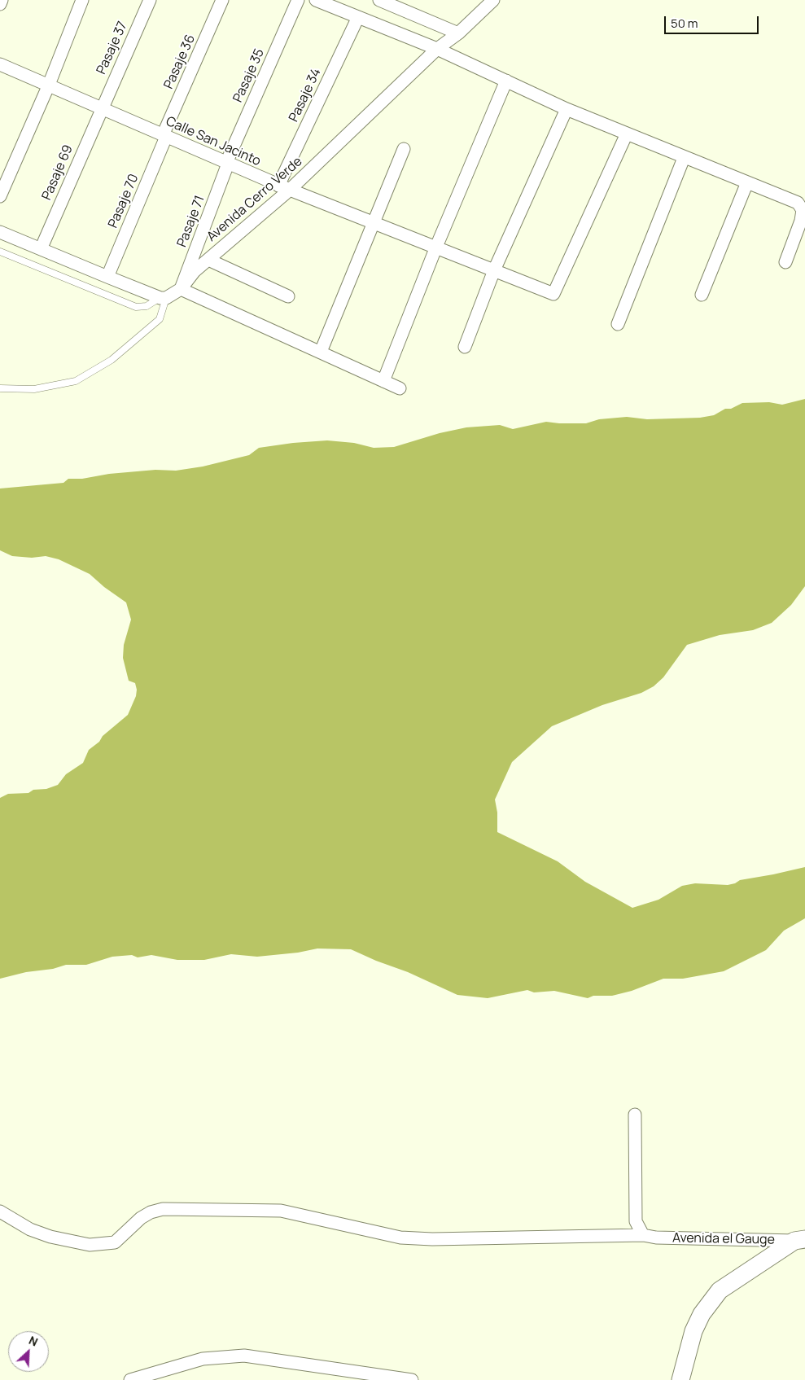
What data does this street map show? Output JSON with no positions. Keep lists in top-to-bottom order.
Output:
{
  "streets": {
    "street": [
      "Pasaje 37",
      "Pasaje 36",
      "Pasaje 35",
      "Pasaje 34",
      "Calle San Jacinto",
      "Pasaje 69",
      "Avenida Cerro Verde",
      "Pasaje 70",
      "Pasaje 71",
      "Avenida el Gauge"
    ]
  },
  "crossings": [
    ["Pasaje 37", "Calle San Jacinto"],
    ["Pasaje 37", "Pasaje 69"],
    ["Pasaje 36", "Calle San Jacinto"],
    ["Pasaje 36", "Pasaje 70"],
    ["Pasaje 35", "Calle San Jacinto"],
    ["Pasaje 35", "Pasaje 71"],
    ["Pasaje 34", "Calle San Jacinto"],
    ["Pasaje 34", "Avenida Cerro Verde"],
    ["Calle San Jacinto", "Pasaje 69"],
    ["Calle San Jacinto", "Avenida Cerro Verde"],
    ["Calle San Jacinto", "Pasaje 70"],
    ["Calle San Jacinto", "Pasaje 71"],
    ["Avenida Cerro Verde", "Pasaje 71"]
  ],
  "scale_bar": "50 m",
  "north": "top right"
}
